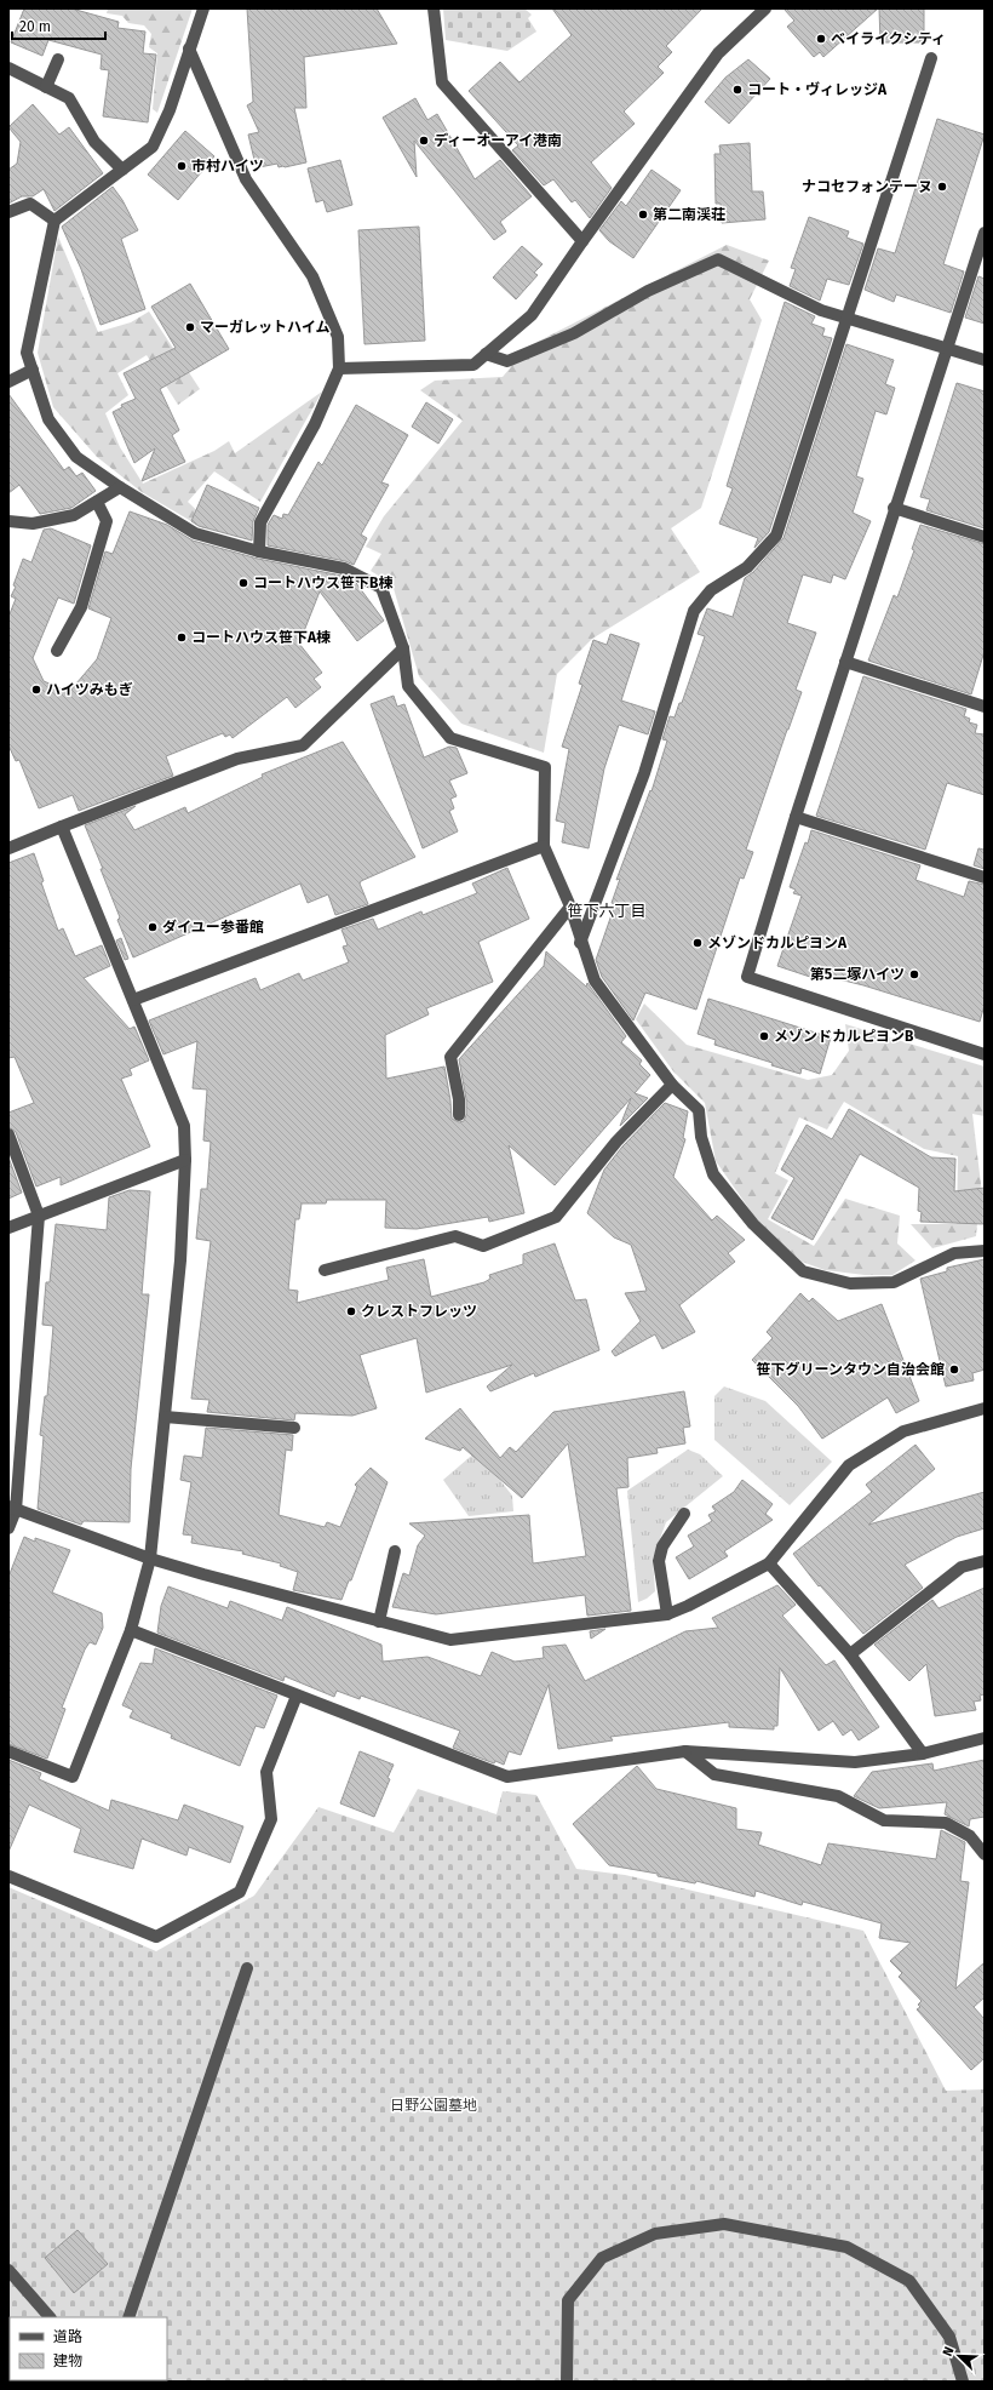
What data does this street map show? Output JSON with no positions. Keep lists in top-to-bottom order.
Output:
{
  "districts": ["笹下六丁目"],
  "parks": ["日野公園墓地"],
  "places": [
    "ベイライクシティ",
    "コート・ヴィレッジA",
    "ディーオーアイ港南",
    "市村ハイツ",
    "ナコセフォンテーヌ",
    "第二南渓荘",
    "マーガレットハイム",
    "コートハウス笹下B棟",
    "コートハウス笹下A棟",
    "ハイツみもぎ",
    "ダイユー参番館",
    "メゾンドカルピヨンA",
    "第5二塚ハイツ",
    "メゾンドカルピヨンB",
    "クレストフレッツ",
    "笹下グリーンタウン自治会館"
  ],
  "legend": ["道路", "建物"],
  "scale_bar": "20 m",
  "north": "top left"
}
